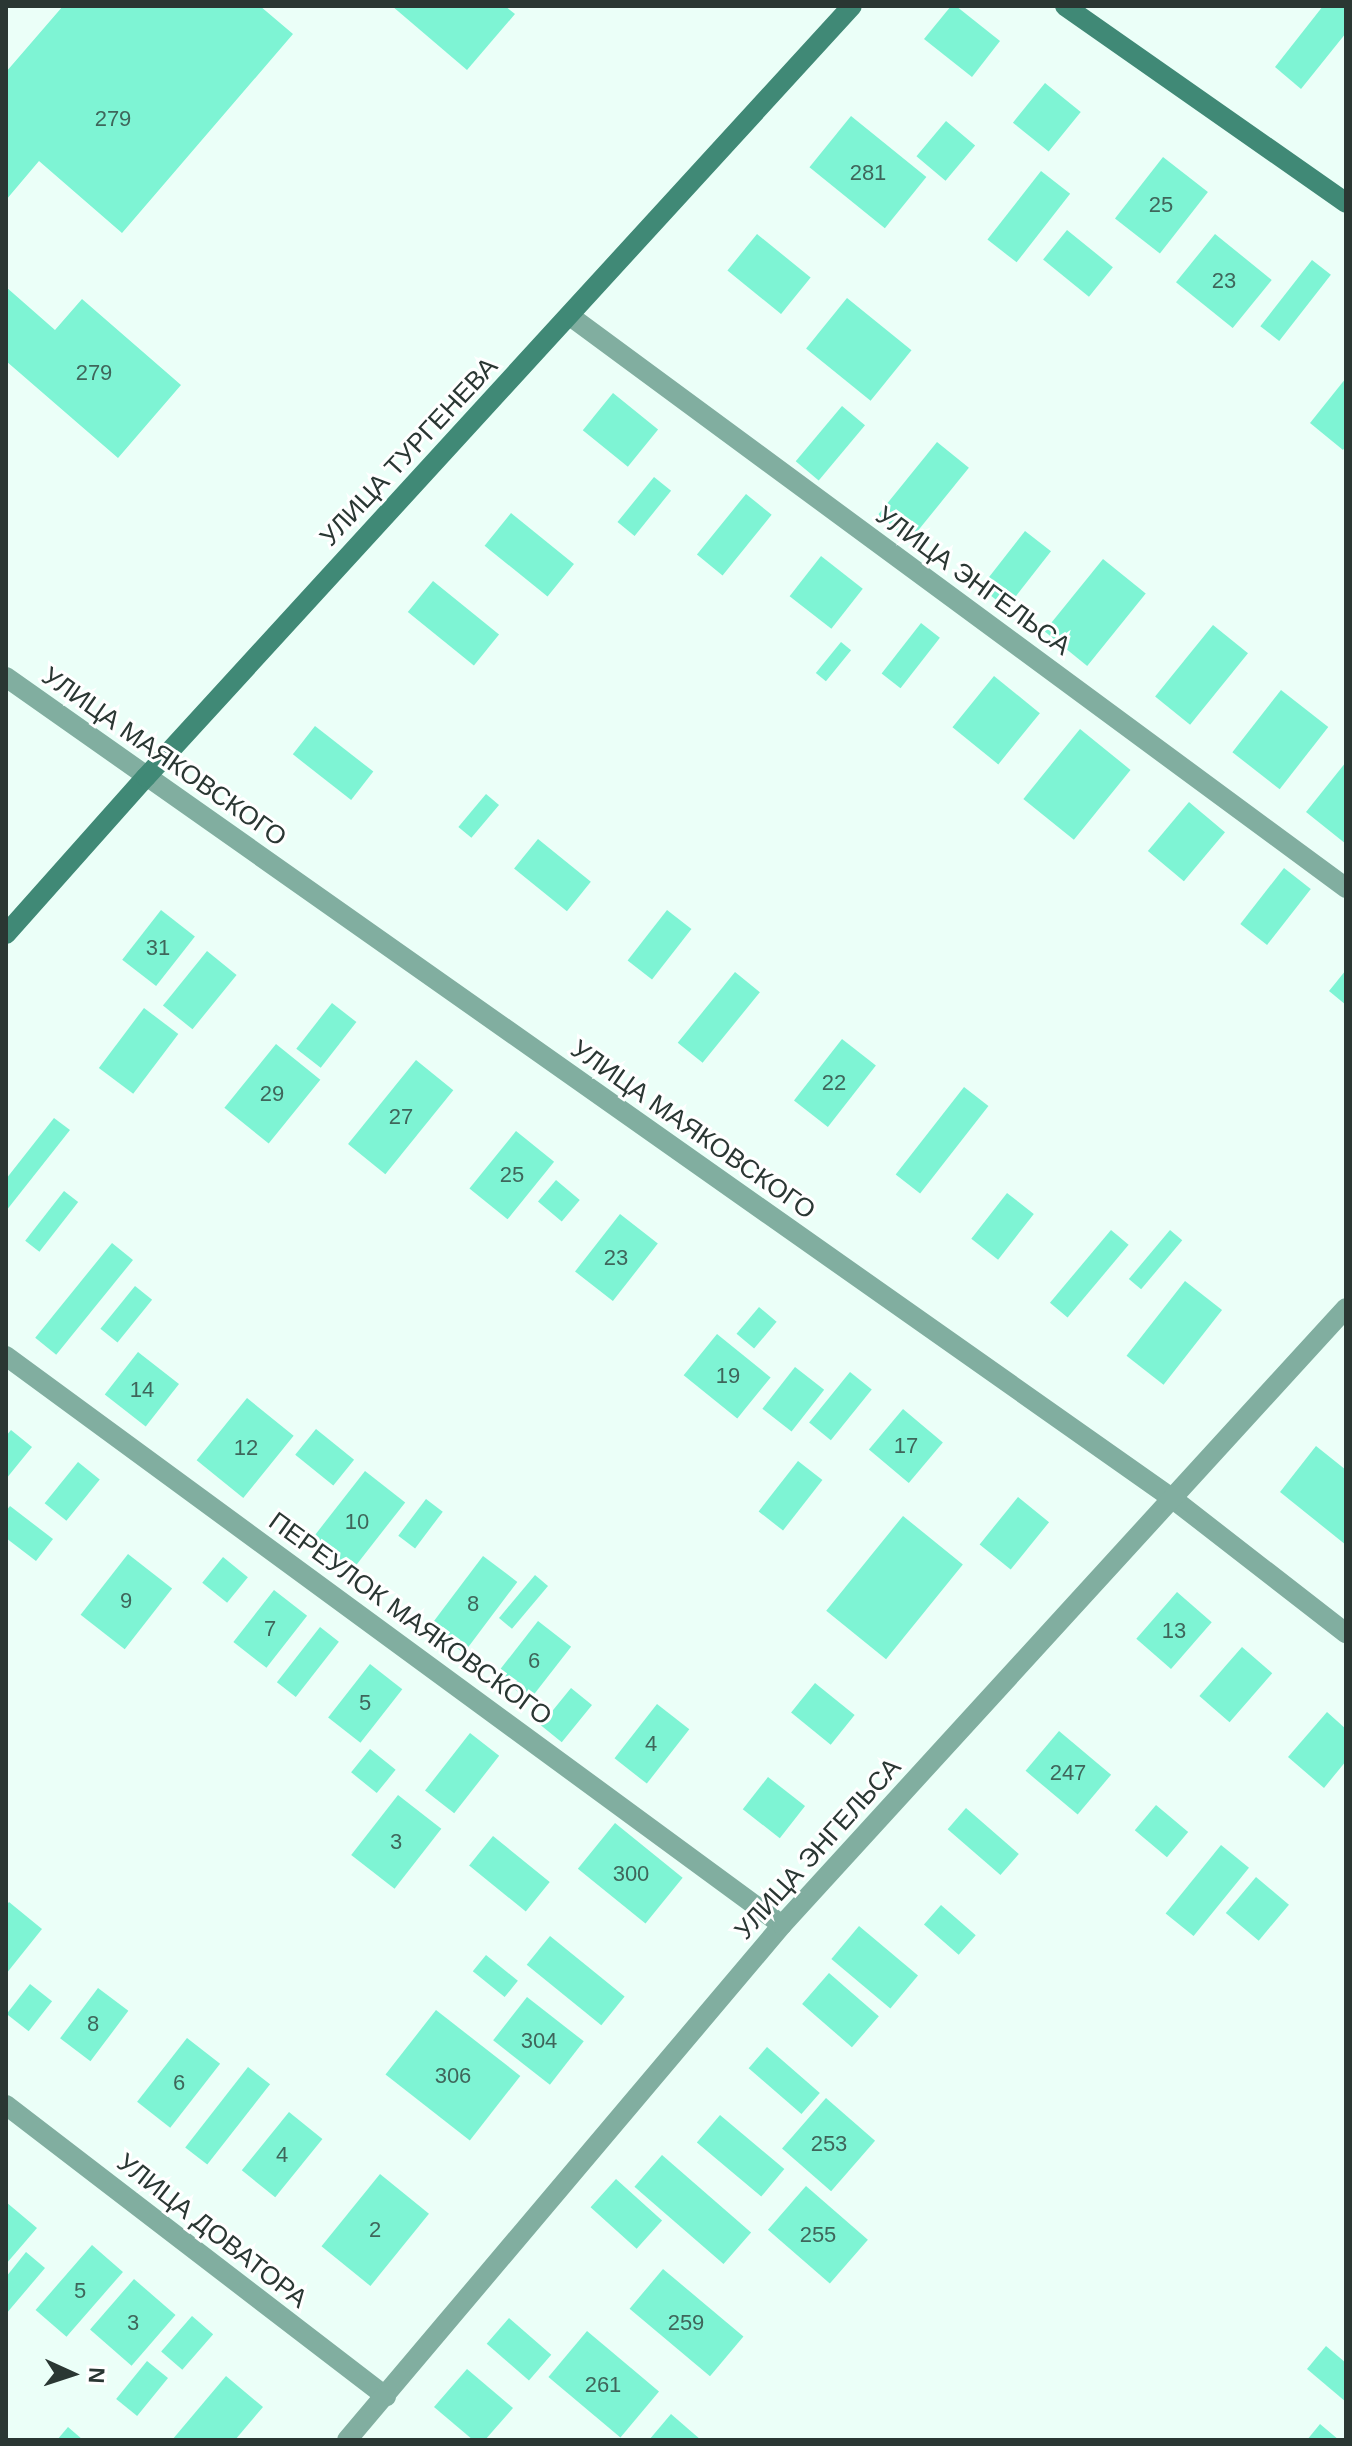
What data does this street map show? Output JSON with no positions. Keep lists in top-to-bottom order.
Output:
{
  "streets": {
    "main road": ["УЛИЦА ТУРГЕНЕВА"],
    "street": [
      "УЛИЦА ЭНГЕЛЬСА",
      "УЛИЦА МАЯКОВСКОГО",
      "ПЕРЕУЛОК МАЯКОВСКОГО",
      "УЛИЦА ДОВАТОРА"
    ]
  },
  "crossings": [
    ["УЛИЦА ТУРГЕНЕВА", "УЛИЦА ЭНГЕЛЬСА"],
    ["УЛИЦА ТУРГЕНЕВА", "УЛИЦА МАЯКОВСКОГО"],
    ["УЛИЦА ЭНГЕЛЬСА", "УЛИЦА МАЯКОВСКОГО"],
    ["УЛИЦА ЭНГЕЛЬСА", "ПЕРЕУЛОК МАЯКОВСКОГО"],
    ["УЛИЦА ЭНГЕЛЬСА", "УЛИЦА ДОВАТОРА"]
  ],
  "house_numbers": [
    "279",
    "281",
    "25",
    "23",
    "279",
    "31",
    "22",
    "29",
    "27",
    "25",
    "23",
    "19",
    "14",
    "17",
    "12",
    "10",
    "9",
    "8",
    "7",
    "13",
    "6",
    "5",
    "4",
    "247",
    "3",
    "300",
    "8",
    "304",
    "306",
    "6",
    "253",
    "4",
    "2",
    "255",
    "5",
    "3",
    "259",
    "261"
  ],
  "north": "right"
}
